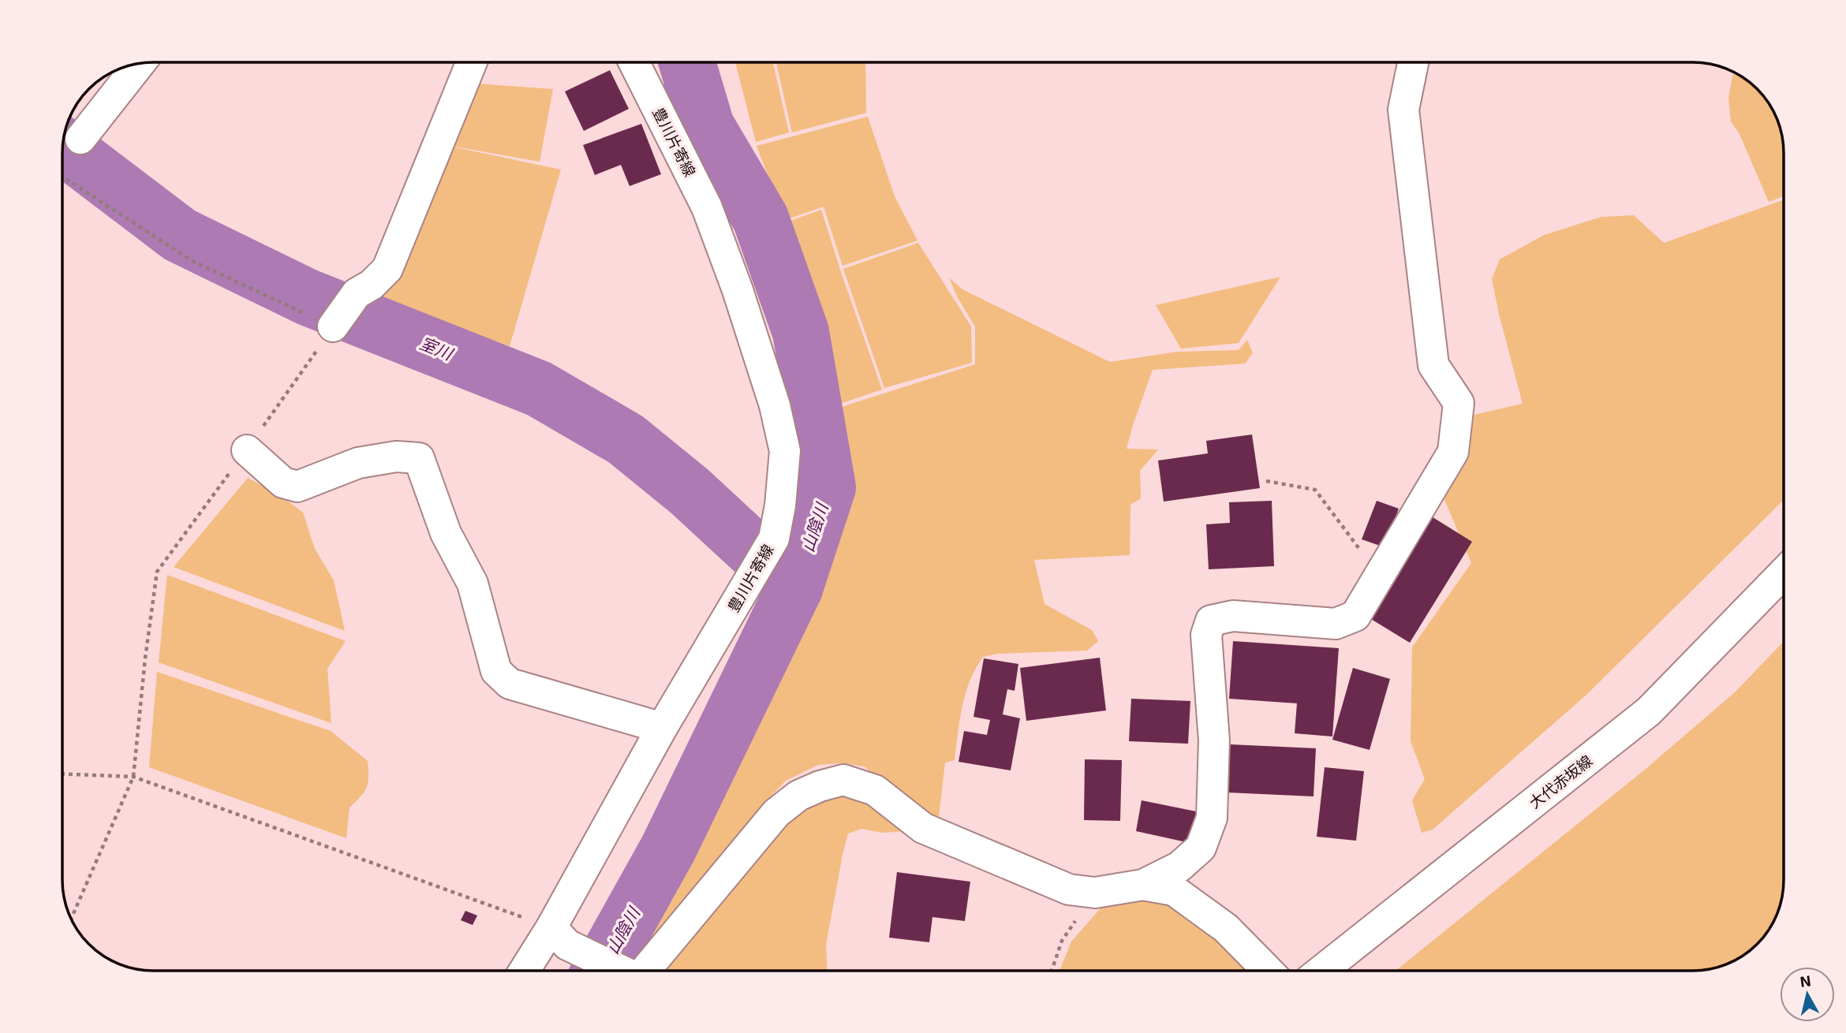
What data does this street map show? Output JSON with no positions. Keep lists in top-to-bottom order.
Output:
{
  "streets": {
    "street": ["豊川片寄線", "大代赤坂線"]
  },
  "water": ["室川", "山陰川"],
  "north": "top"
}
